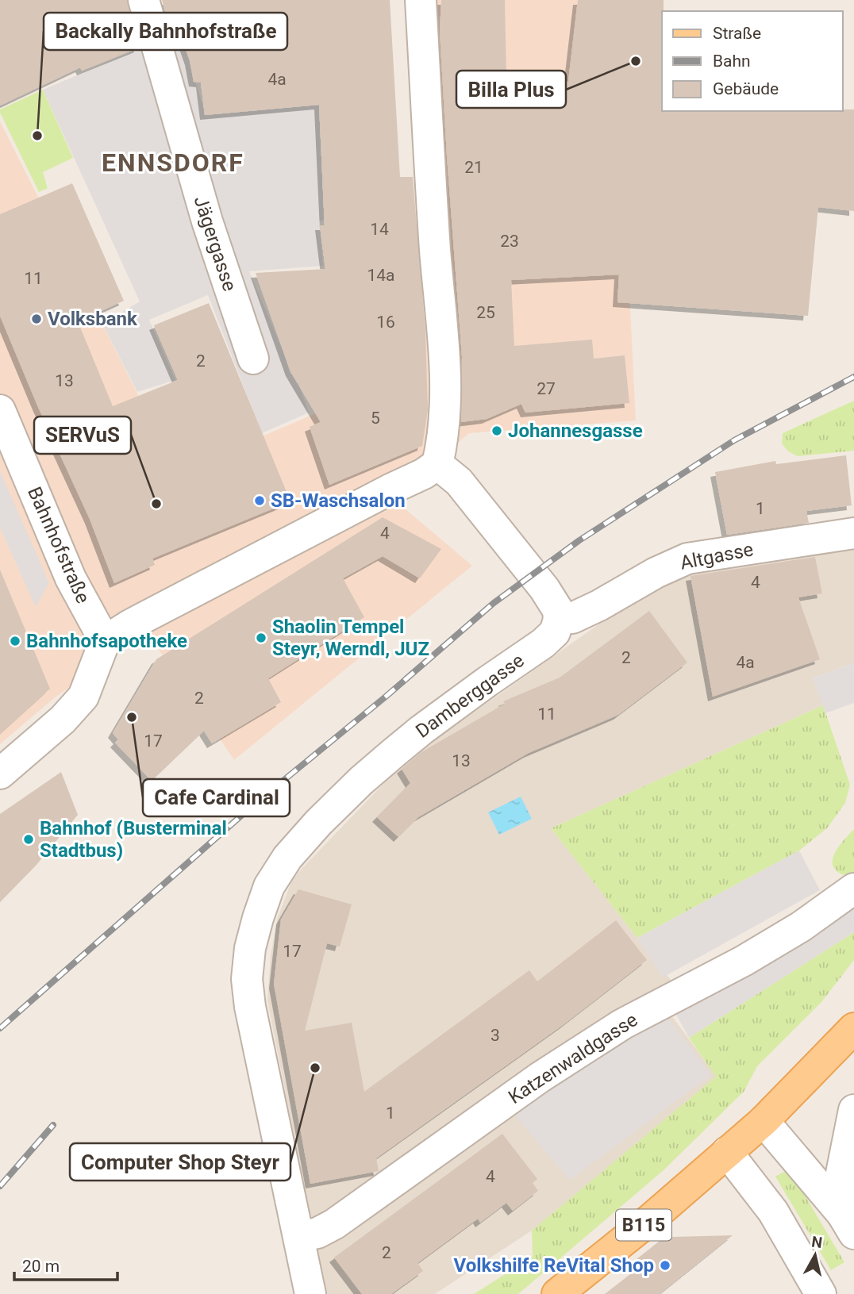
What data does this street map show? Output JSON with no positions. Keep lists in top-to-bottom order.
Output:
{
  "streets": {
    "main road": ["B115"],
    "street": [
      "Jägergasse",
      "Bahnhofstraße",
      "Altgasse",
      "Damberggasse",
      "Katzenwaldgasse"
    ]
  },
  "crossings": [
    ["Altgasse", "Damberggasse"],
    ["Damberggasse", "Katzenwaldgasse"]
  ],
  "districts": ["ENNSDORF"],
  "places": [
    "Billa Plus",
    "Backally Bahnhofstraße",
    "Volksbank",
    "Johannesgasse",
    "SB-Waschsalon",
    "SERVuS",
    "Shaolin Tempel Steyr, Werndl, JUZ",
    "Bahnhofsapotheke",
    "Cafe Cardinal",
    "Bahnhof (Busterminal Stadtbus)",
    "Computer Shop Steyr",
    "Volkshilfe ReVital Shop"
  ],
  "house_numbers": [
    "4a",
    "21",
    "14",
    "23",
    "14a",
    "11",
    "25",
    "16",
    "2",
    "13",
    "27",
    "5",
    "1",
    "4",
    "4",
    "2",
    "4a",
    "2",
    "11",
    "17",
    "13",
    "17",
    "3",
    "1",
    "4",
    "2"
  ],
  "legend": ["Straße", "Bahn", "Gebäude"],
  "scale_bar": "20 m",
  "north": "top"
}
